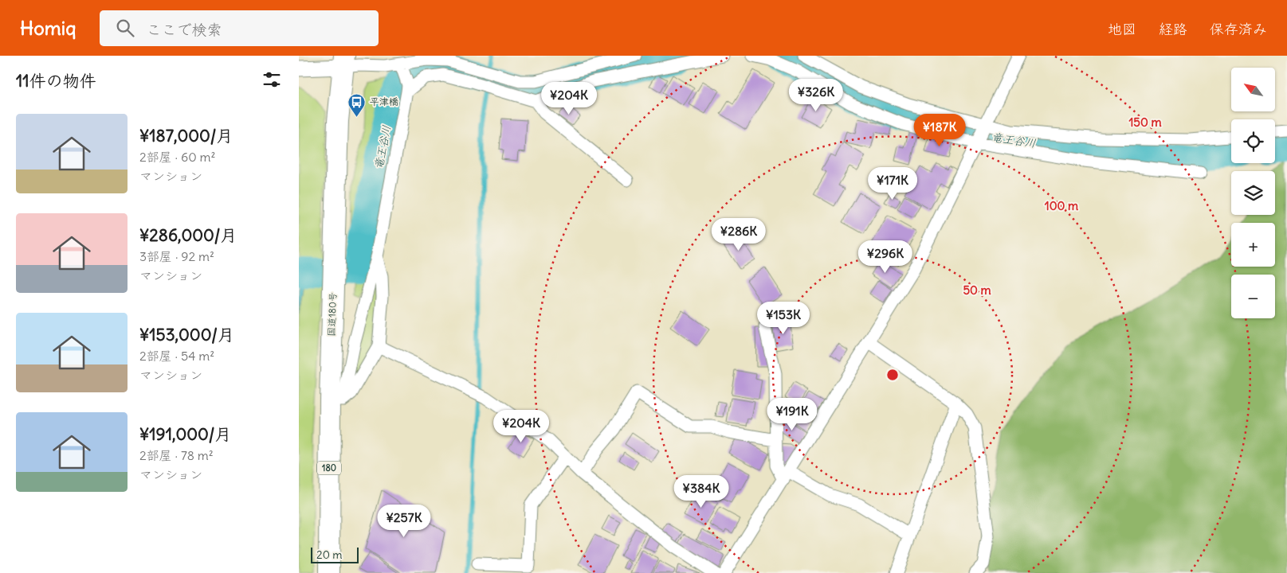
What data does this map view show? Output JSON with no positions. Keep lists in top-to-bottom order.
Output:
{
  "streets": {
    "highway": ["国道180号", "180"]
  },
  "water": ["竜王谷川"],
  "places": {
    "bus stop": ["平津橋"]
  },
  "scale_bar": "20 m",
  "north": "top left",
  "page": {
    "header": "Homiq",
    "search": "ここで検索",
    "nav": ["地図", "経路", "保存済み"],
    "heading": "11件の物件",
    "map_buttons": ["+", "−"],
    "price": [
      "¥326K",
      "¥204K",
      "¥187K",
      "¥171K",
      "¥286K",
      "¥296K",
      "¥153K",
      "¥191K",
      "¥204K",
      "¥384K",
      "¥257K"
    ],
    "list": [
      {
        "name": "¥187,000/月",
        "note": "2部屋 · 60 m² · マンション"
      },
      {
        "name": "¥286,000/月",
        "note": "3部屋 · 92 m² · マンション"
      },
      {
        "name": "¥153,000/月",
        "note": "2部屋 · 54 m² · マンション"
      },
      {
        "name": "¥191,000/月",
        "note": "2部屋 · 78 m² · マンション"
      }
    ],
    "scale": "20 m"
  },
  "rings": ["150 m", "100 m", "50 m"]
}
